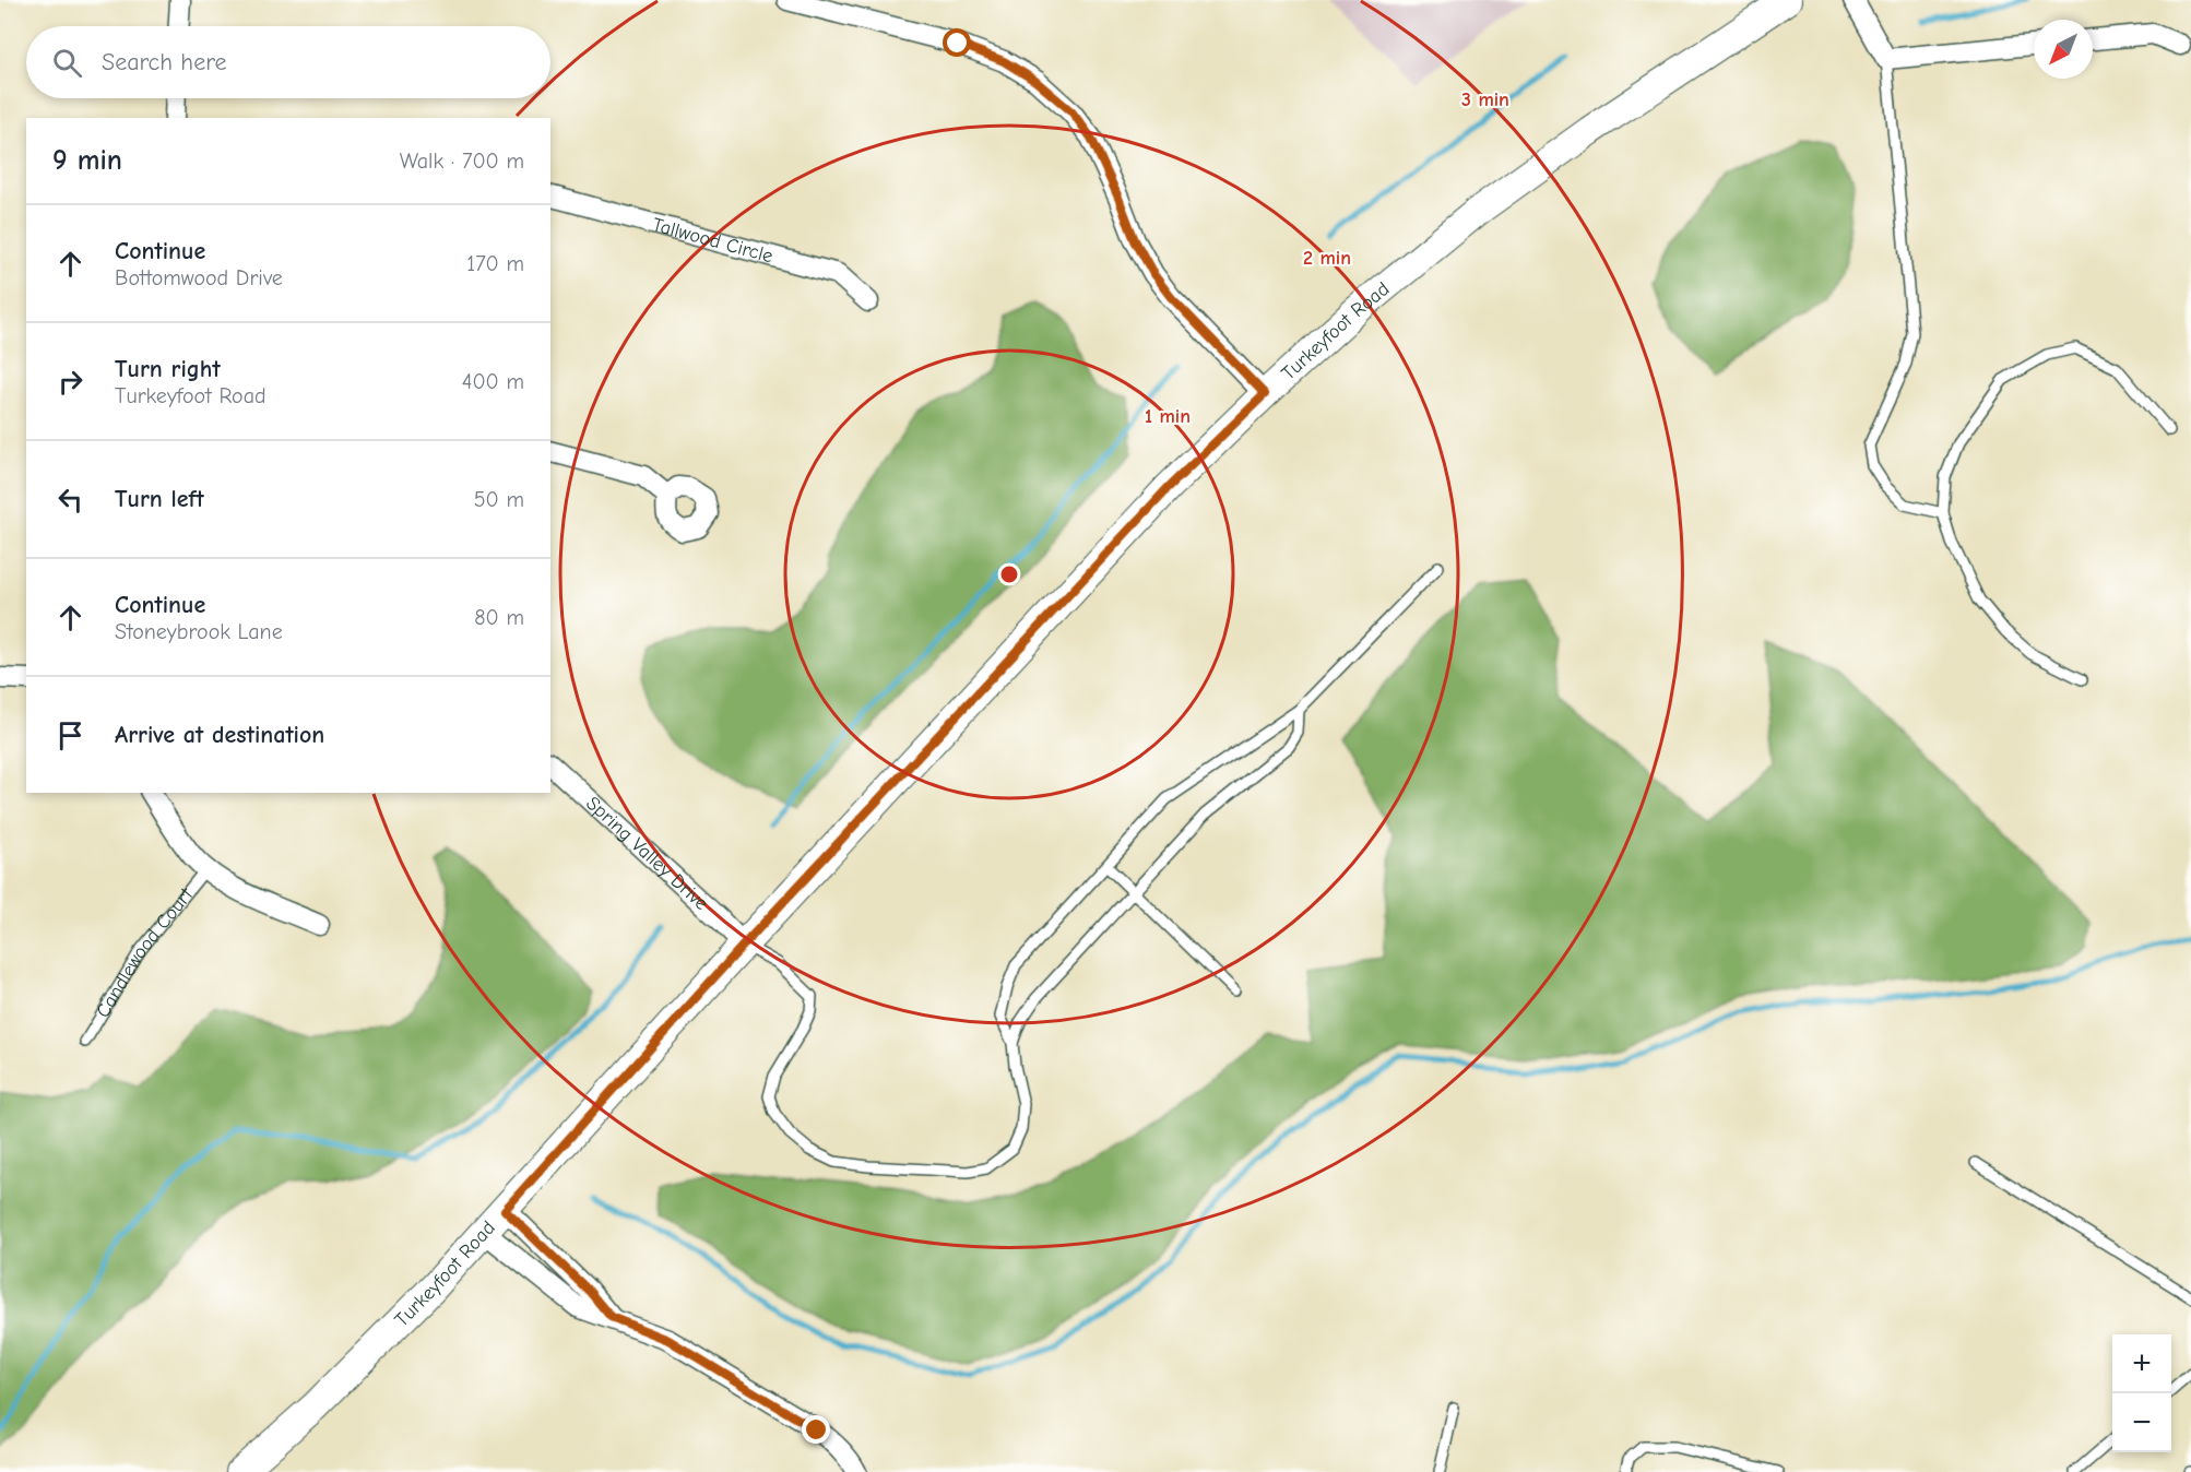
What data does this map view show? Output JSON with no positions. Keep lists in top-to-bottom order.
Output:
{
  "streets": {
    "main road": ["Turkeyfoot Road"],
    "street": ["Tallwood Circle", "Spring Valley Drive", "Candlewood Court"]
  },
  "crossings": [
    ["Turkeyfoot Road", "Spring Valley Drive"]
  ],
  "north": "bottom left",
  "page": {
    "search": "Search here",
    "heading": ["9 min", "Walk · 700 m"],
    "list": [
      ["Continue", "Bottomwood Drive", "170 m"],
      ["Turn right", "Turkeyfoot Road", "400 m"],
      ["Turn left", "50 m"],
      ["Continue", "Stoneybrook Lane", "80 m"],
      "Arrive at destination"
    ],
    "map_buttons": ["+", "−"]
  },
  "rings": ["3 min", "2 min", "1 min"]
}
